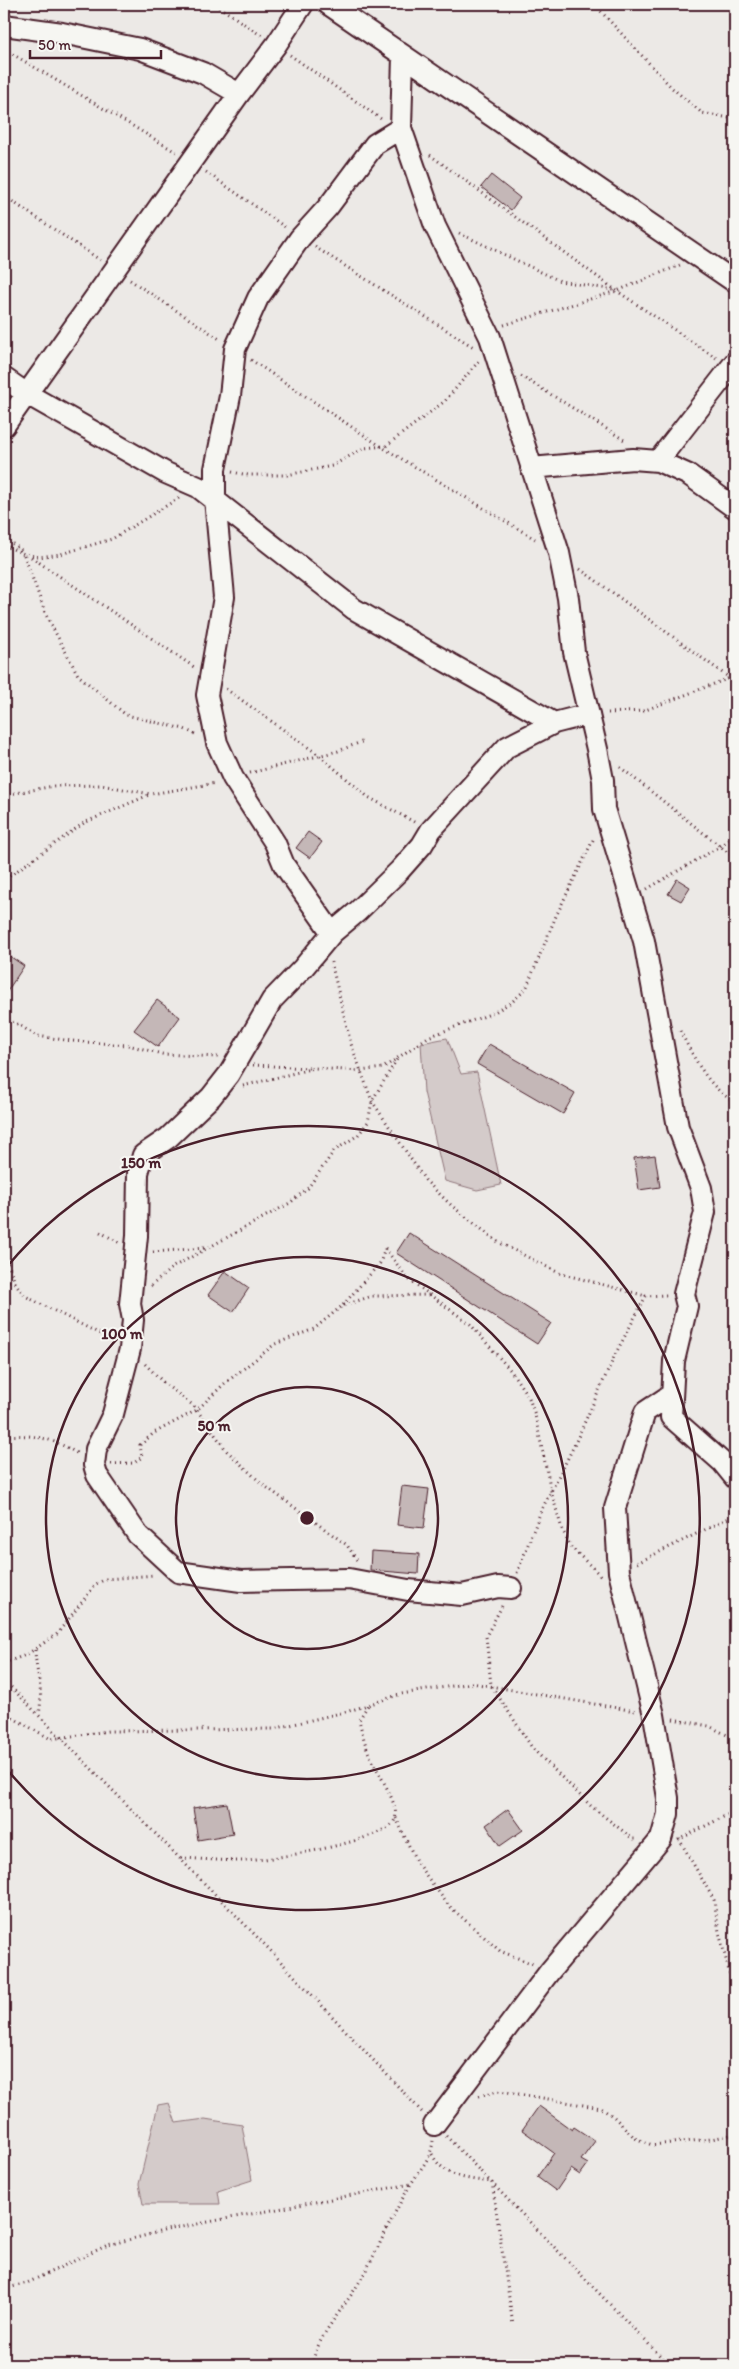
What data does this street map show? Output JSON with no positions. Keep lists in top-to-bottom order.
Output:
{
  "scale_bar": "50 m",
  "rings": ["150 m", "100 m", "50 m"]
}
